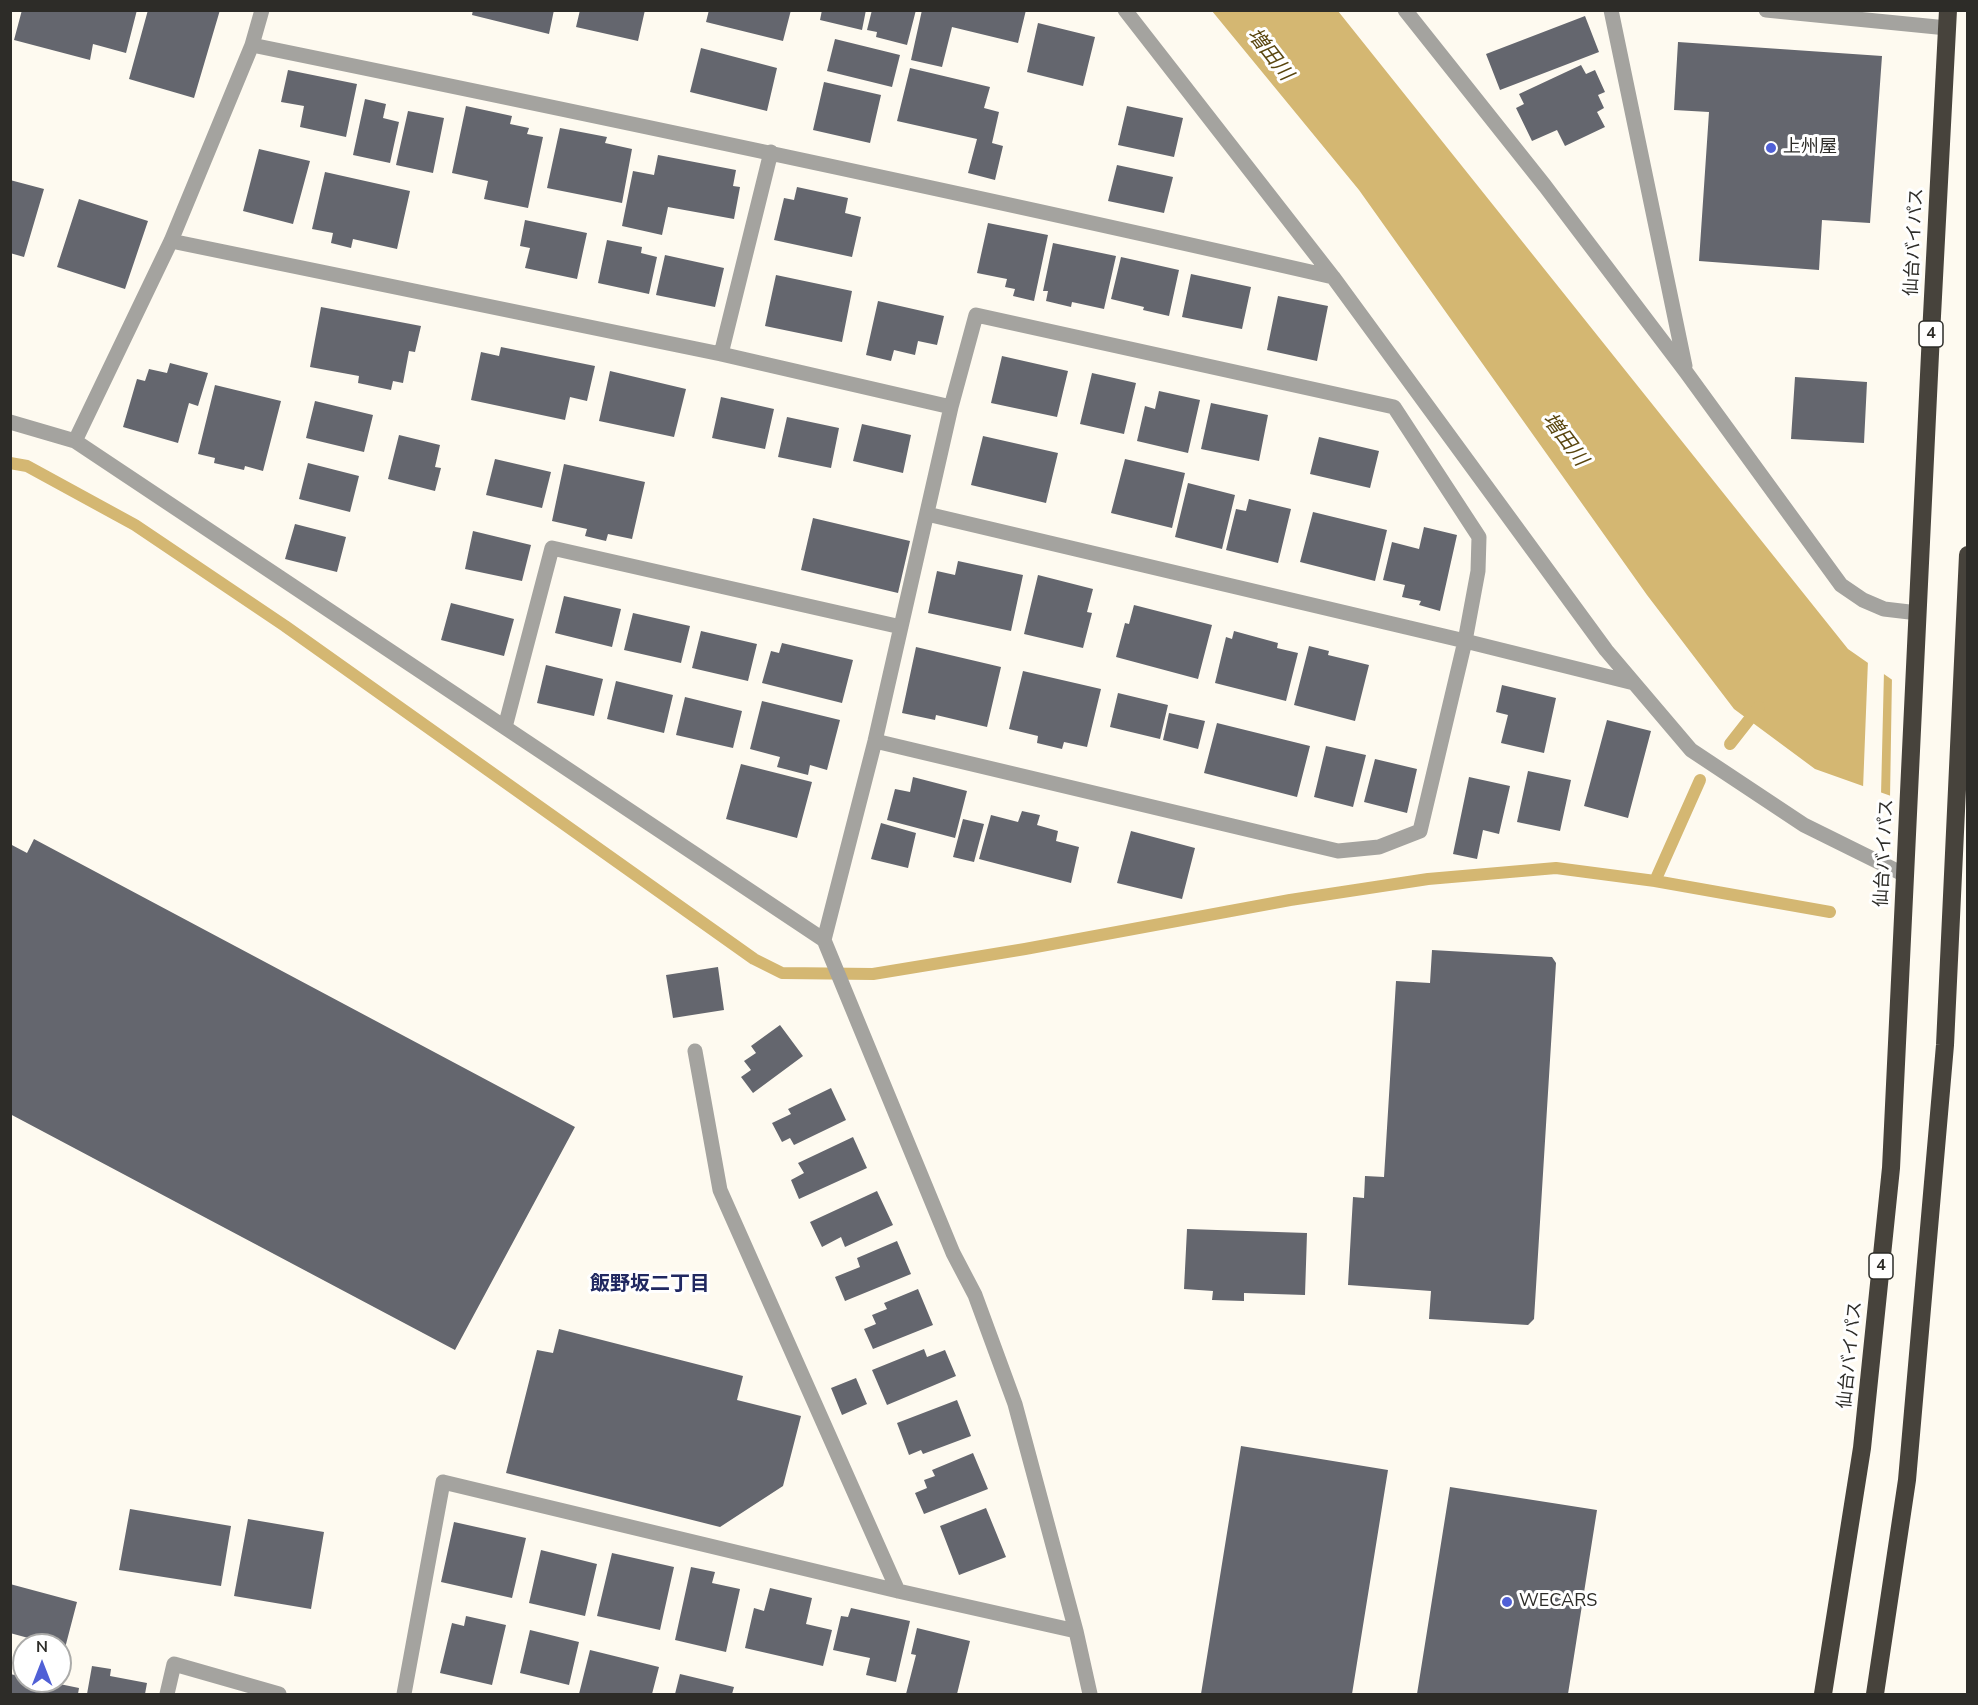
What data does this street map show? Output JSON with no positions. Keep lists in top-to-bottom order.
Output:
{
  "streets": {
    "highway": ["仙台バイパス", "4"]
  },
  "districts": ["飯野坂二丁目"],
  "water": ["増田川"],
  "places": ["上州屋", "WECARS"],
  "north": "top"
}
